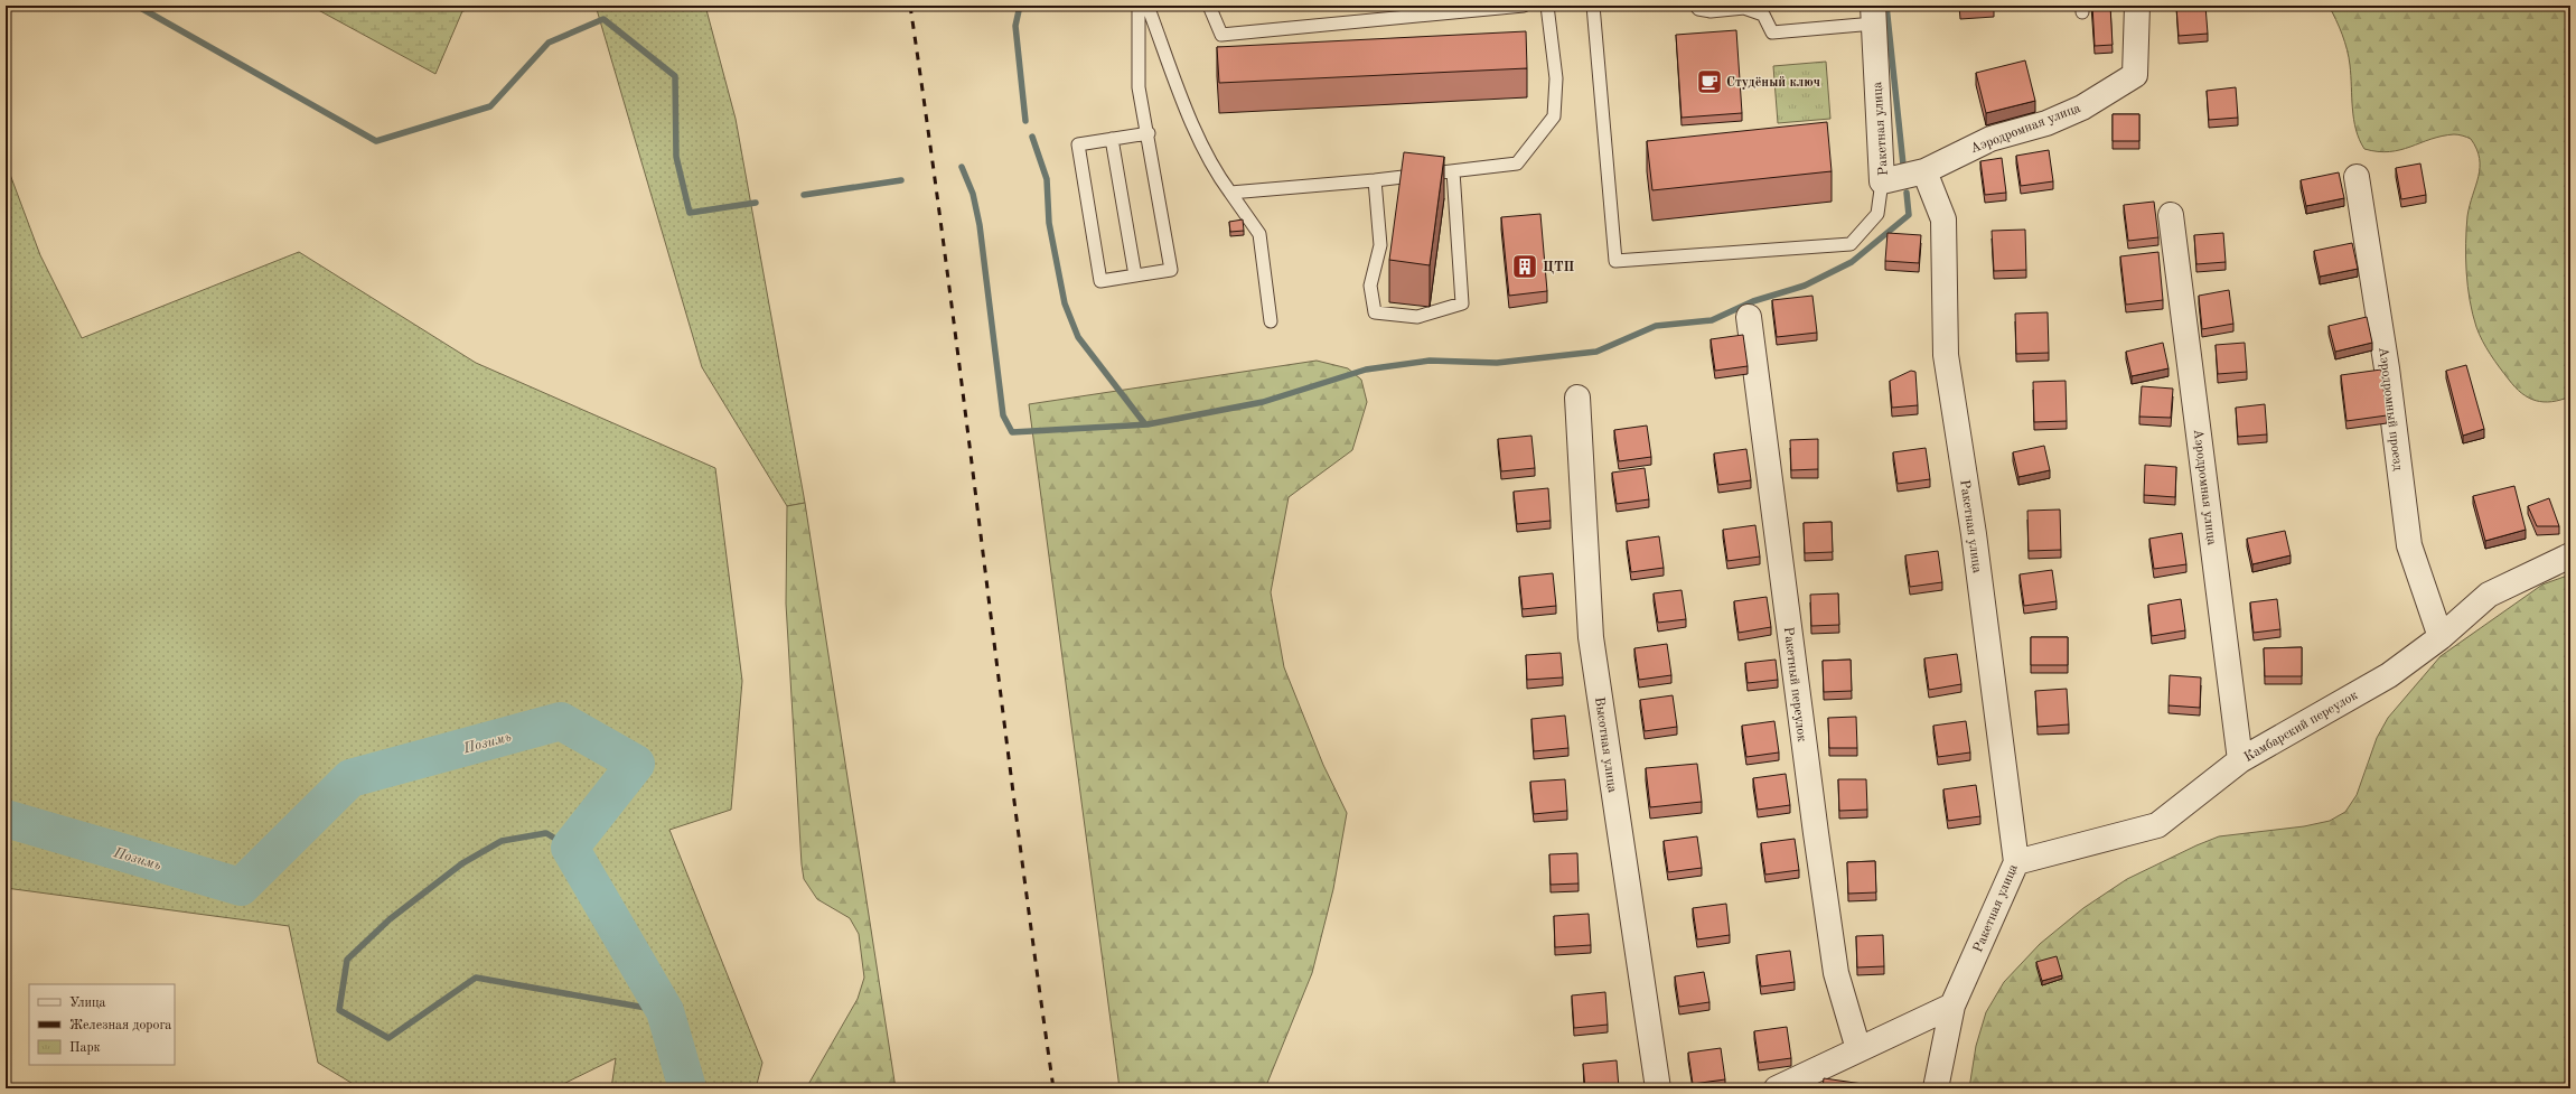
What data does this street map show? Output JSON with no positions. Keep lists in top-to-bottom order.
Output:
{
  "streets": {
    "street": [
      "Аэродромная улица",
      "Ракетная улица",
      "Аэродромный проезд",
      "Ракетный переулок",
      "Камбарский переулок",
      "Высотная улица"
    ]
  },
  "crossings": [
    ["Аэродромная улица", "Ракетная улица"],
    ["Аэродромная улица", "Камбарский переулок"],
    ["Ракетная улица", "Камбарский переулок"],
    ["Аэродромный проезд", "Камбарский переулок"]
  ],
  "water": ["Позимь"],
  "places": {
    "cafe": ["Студёный ключ"],
    "building": ["ЦТП"]
  },
  "legend": ["Улица", "Железная дорога", "Парк"]
}
